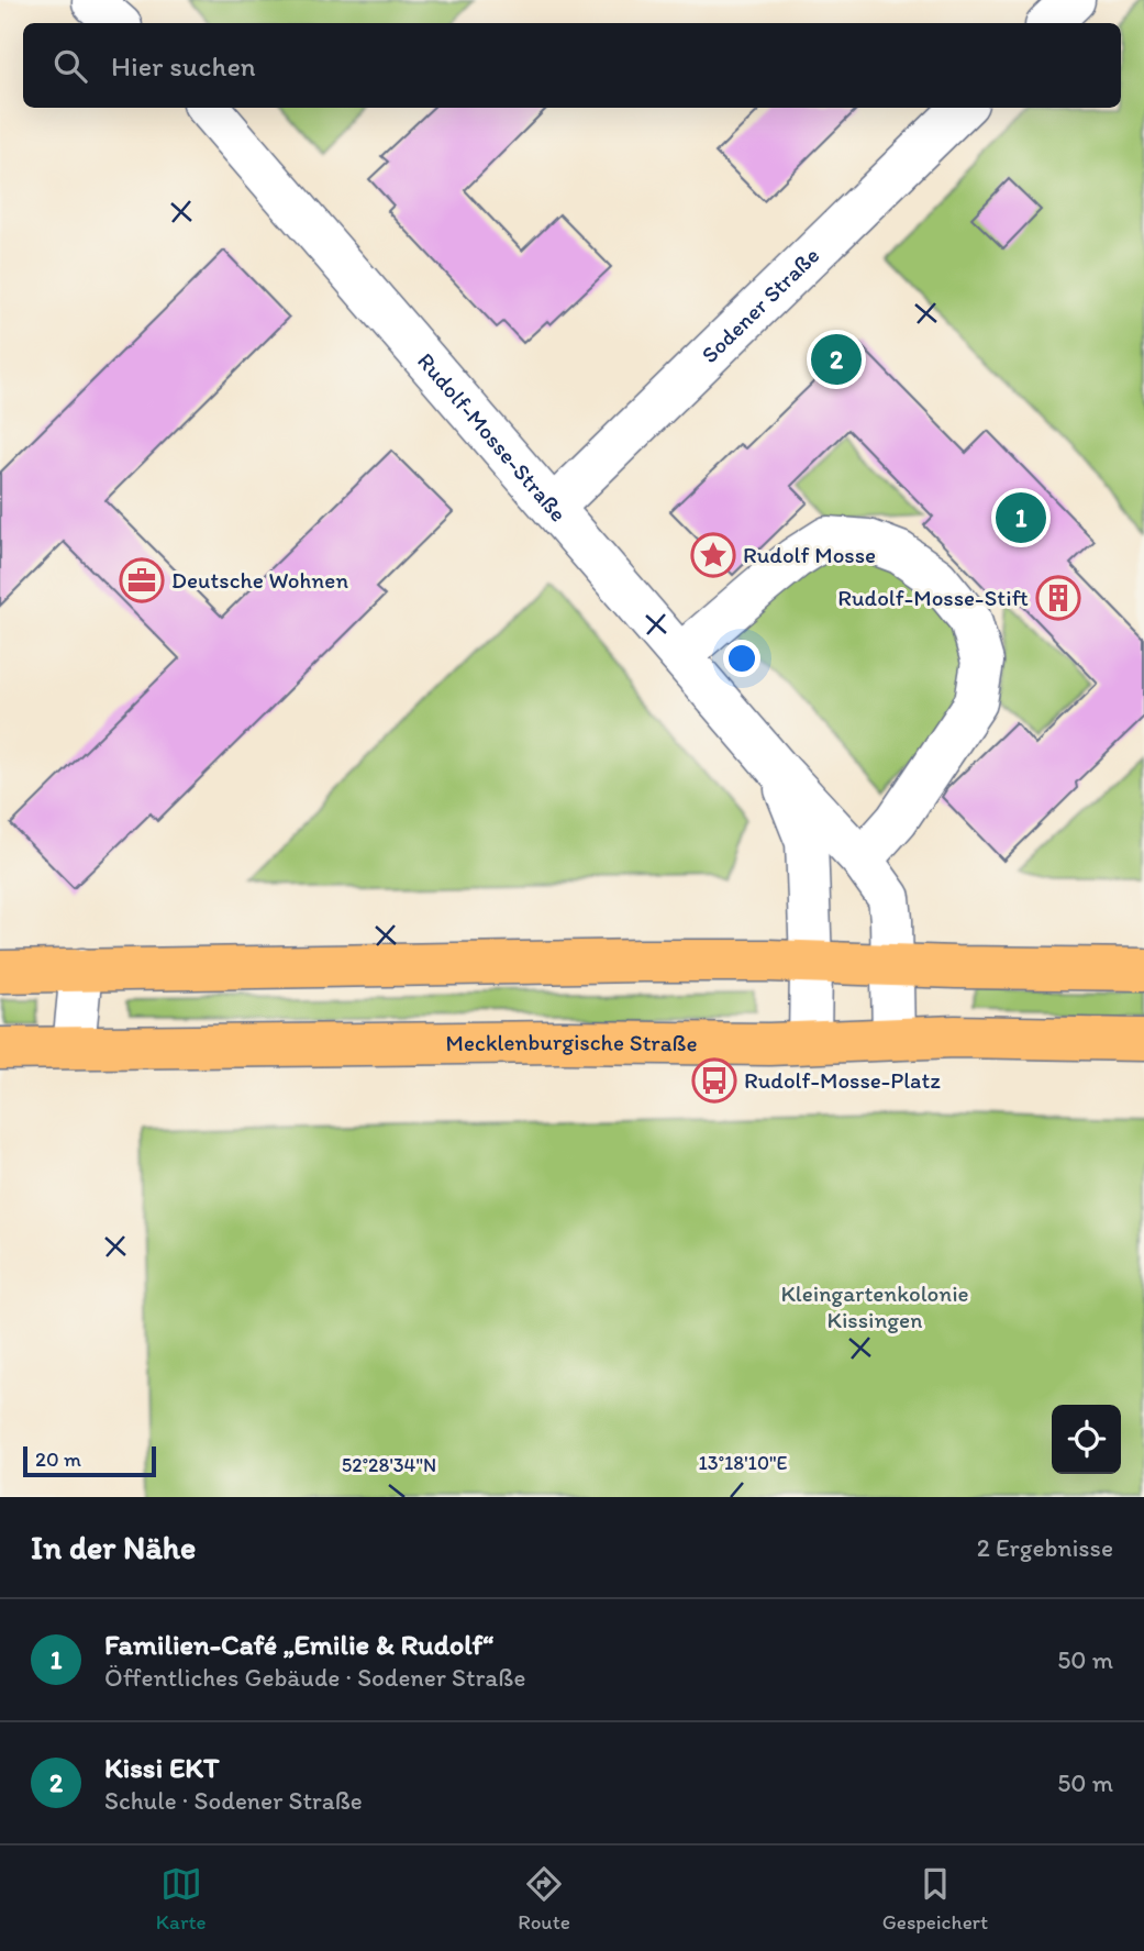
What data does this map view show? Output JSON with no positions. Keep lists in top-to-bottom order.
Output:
{
  "streets": {
    "main road": ["Mecklenburgische Straße"],
    "street": ["Sodener Straße", "Rudolf-Mosse-Straße"]
  },
  "crossings": [
    ["Sodener Straße", "Rudolf-Mosse-Straße"],
    ["Rudolf-Mosse-Straße", "Mecklenburgische Straße"]
  ],
  "parks": ["Kleingartenkolonie Kissingen"],
  "places": {
    "place": ["Rudolf Mosse"],
    "office": ["Deutsche Wohnen"],
    "building": ["Rudolf-Mosse-Stift"],
    "bus stop": ["Rudolf-Mosse-Platz"]
  },
  "scale_bar": "20 m",
  "page": {
    "search": "Hier suchen",
    "pins": ["2", "1"],
    "scale": "20 m",
    "heading": ["In der Nähe", "2 Ergebnisse"],
    "list": [
      {
        "mark": "1",
        "name": "Familien-Café „Emilie & Rudolf“",
        "note": "Öffentliches Gebäude · Sodener Straße",
        "value": "50 m"
      },
      {
        "mark": "2",
        "name": "Kissi EKT",
        "note": "Schule · Sodener Straße",
        "value": "50 m"
      }
    ],
    "nav": ["Karte", "Route", "Gespeichert"]
  },
  "coordinates": ["13°18'10\"E", "52°28'34\"N"]
}
